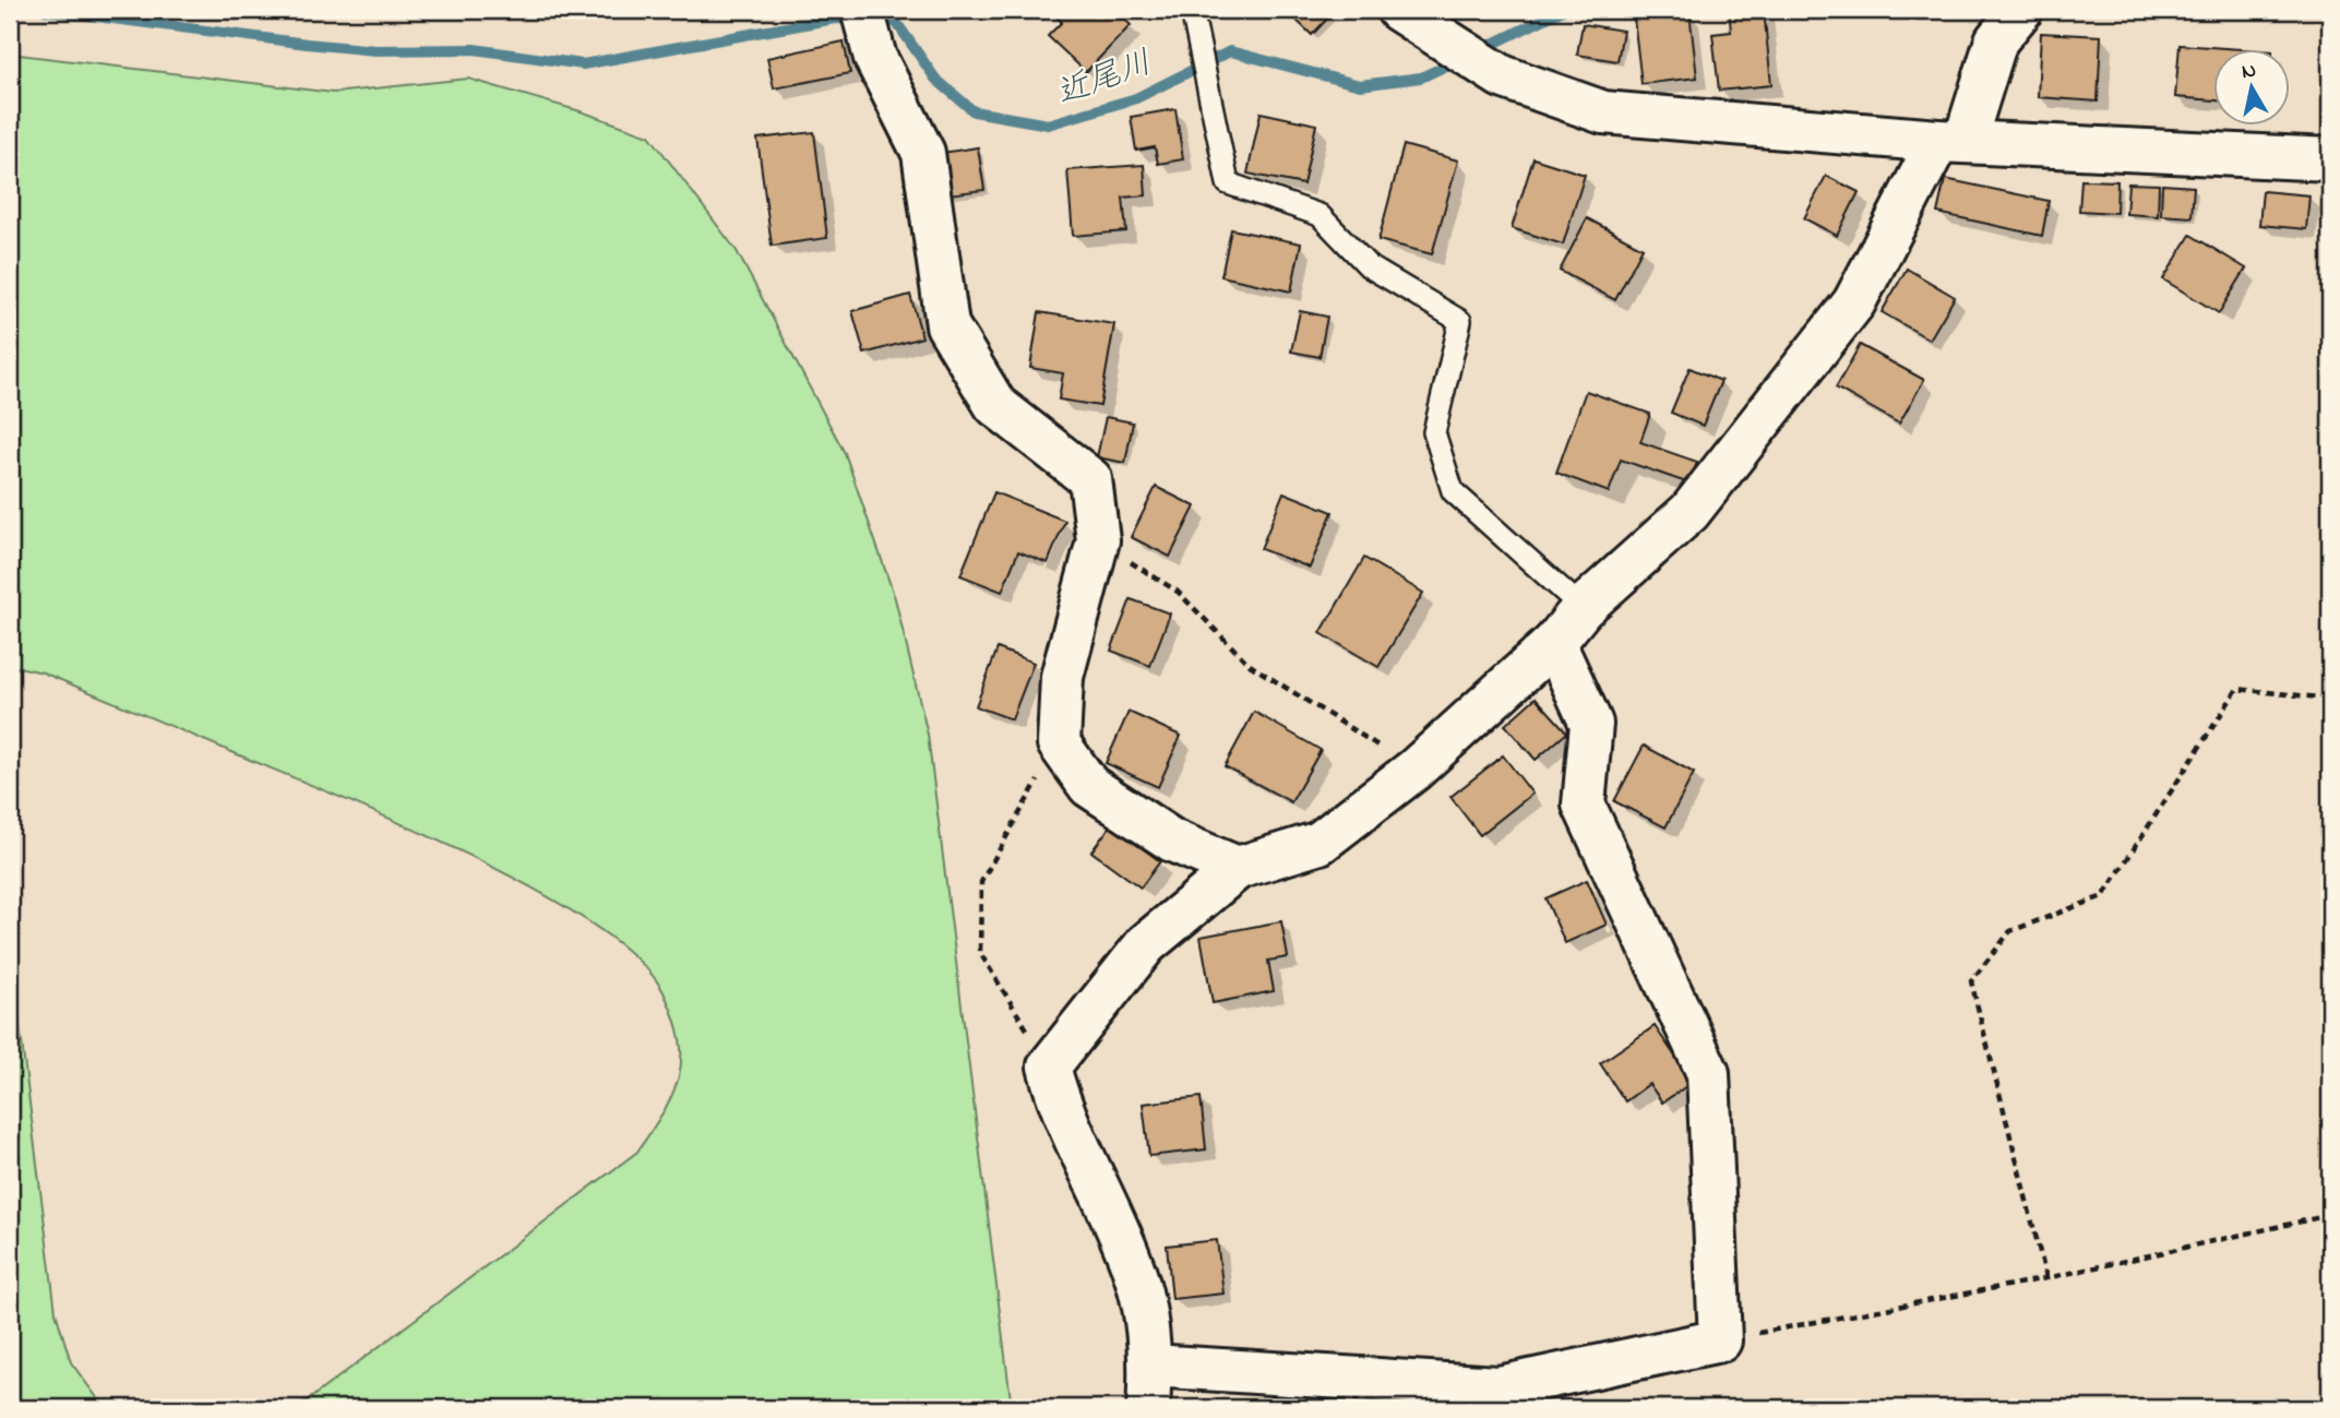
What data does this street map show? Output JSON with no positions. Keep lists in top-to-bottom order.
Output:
{
  "water": ["近尾川"],
  "north": "top"
}
